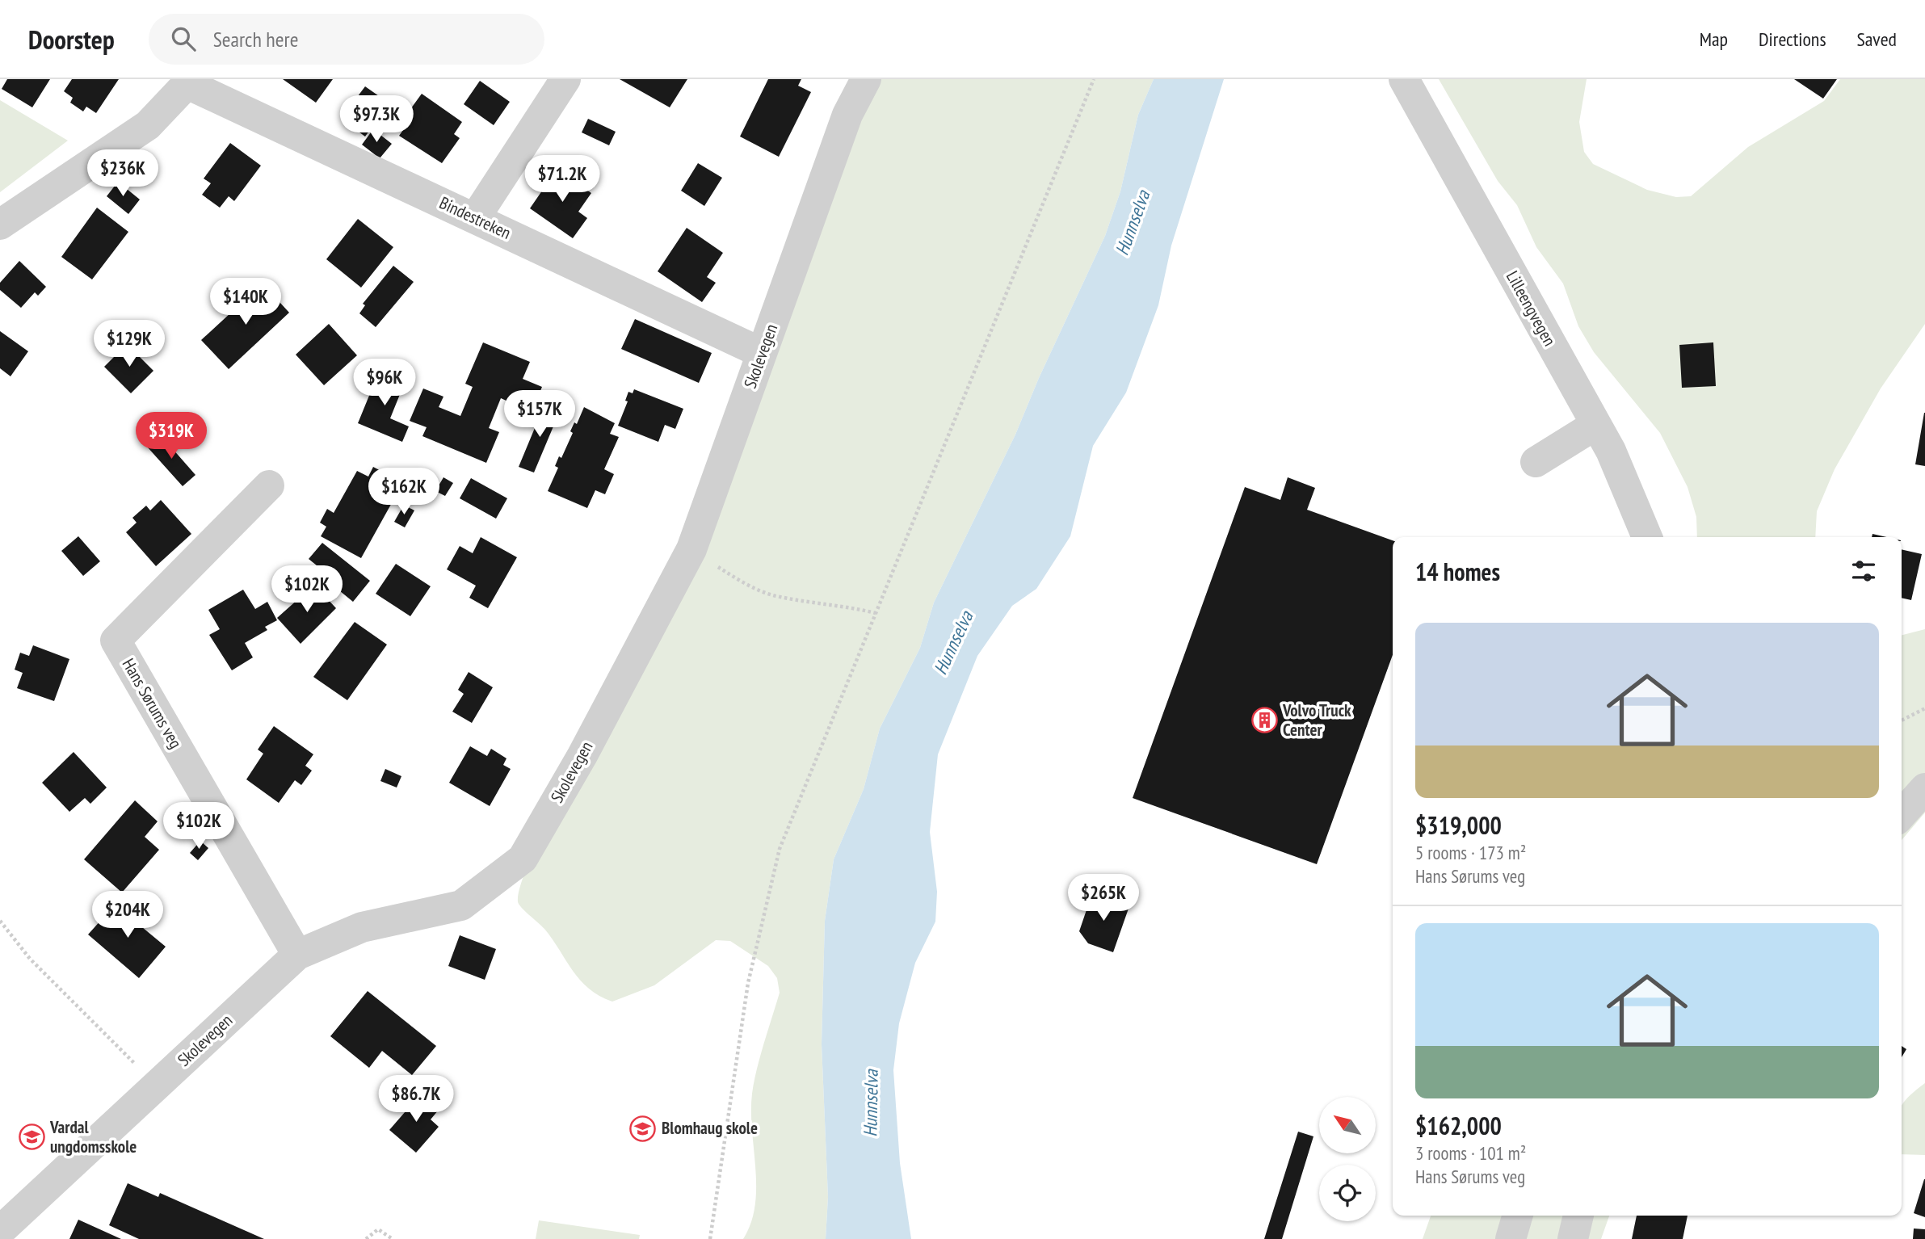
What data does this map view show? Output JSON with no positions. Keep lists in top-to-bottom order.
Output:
{
  "streets": {
    "street": [
      "Bindestreken",
      "Lilleengvegen",
      "Skolevegen",
      "Hans Sørums veg"
    ]
  },
  "crossings": [
    ["Bindestreken", "Skolevegen"],
    ["Skolevegen", "Hans Sørums veg"]
  ],
  "water": ["Hunnselva"],
  "places": {
    "building": ["Volvo Truck Center"],
    "school or university": ["Blomhaug skole", "Vardal ungdomsskole"]
  },
  "north": "top left",
  "page": {
    "header": "Doorstep",
    "search": "Search here",
    "nav": ["Map", "Directions", "Saved"],
    "price": [
      "$97.3K",
      "$236K",
      "$71.2K",
      "$140K",
      "$129K",
      "$96K",
      "$157K",
      "$319K",
      "$162K",
      "$102K",
      "$102K",
      "$265K",
      "$204K",
      "$86.7K"
    ],
    "heading": "14 homes",
    "list": [
      {
        "name": "$319,000",
        "note": "5 rooms · 173 m² · Hans Sørums veg"
      },
      {
        "name": "$162,000",
        "note": "3 rooms · 101 m² · Hans Sørums veg"
      }
    ]
  }
}
